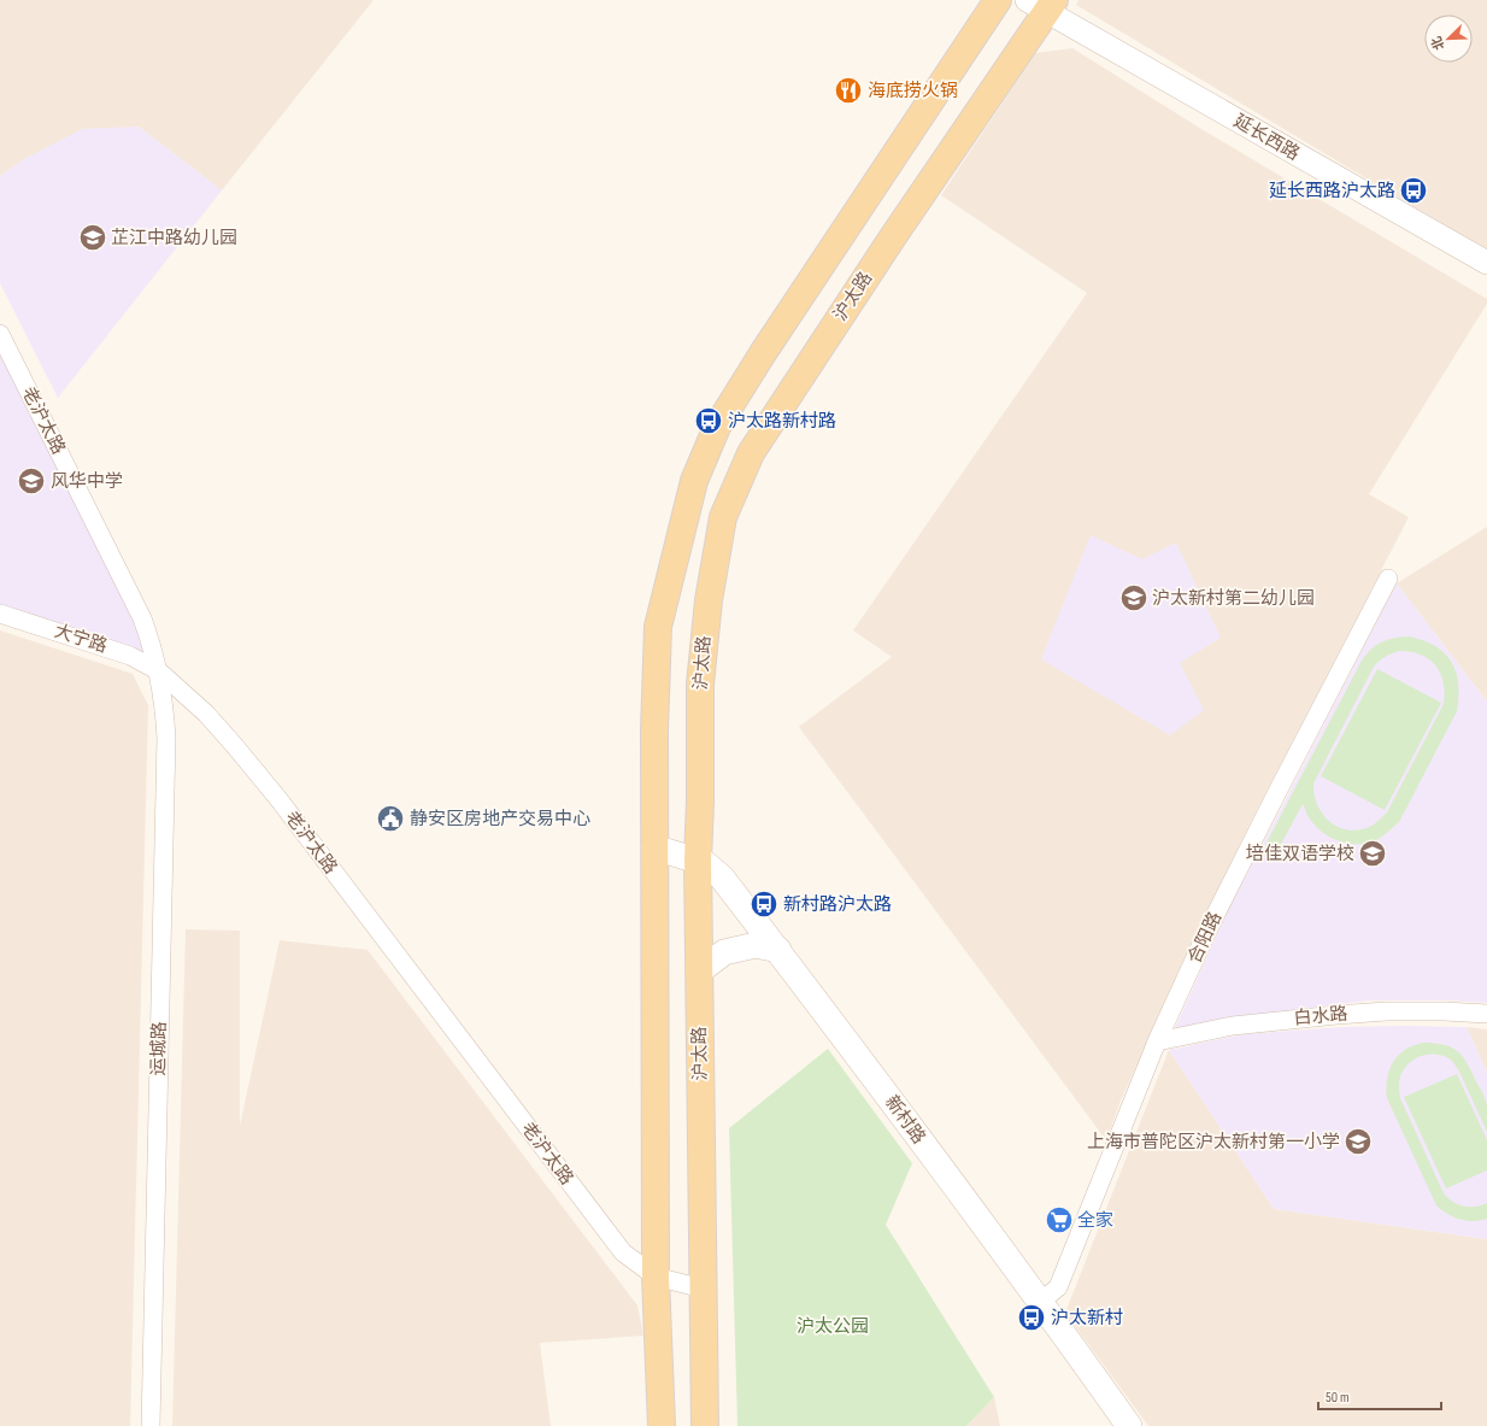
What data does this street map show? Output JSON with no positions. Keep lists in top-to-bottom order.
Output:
{
  "streets": {
    "main road": ["沪太路", "新村路"],
    "street": [
      "延长西路",
      "老沪太路",
      "大宁路",
      "合阳路",
      "白水路",
      "运城路"
    ]
  },
  "crossings": [
    ["延长西路", "沪太路"],
    ["沪太路", "老沪太路"],
    ["沪太路", "新村路"],
    ["老沪太路", "大宁路"],
    ["老沪太路", "运城路"],
    ["大宁路", "运城路"],
    ["合阳路", "白水路"],
    ["合阳路", "新村路"]
  ],
  "parks": ["沪太公园"],
  "places": {
    "restaurant": ["海底捞火锅"],
    "bus stop": [
      "延长西路沪太路",
      "沪太路新村路",
      "新村路沪太路",
      "沪太新村"
    ],
    "school or university": [
      "芷江中路幼儿园",
      "风华中学",
      "沪太新村第二幼儿园",
      "培佳双语学校",
      "上海市普陀区沪太新村第一小学"
    ],
    "public building": ["静安区房地产交易中心"],
    "supermarket": ["全家"]
  },
  "scale_bar": "50 m",
  "north": "bottom left"
}
